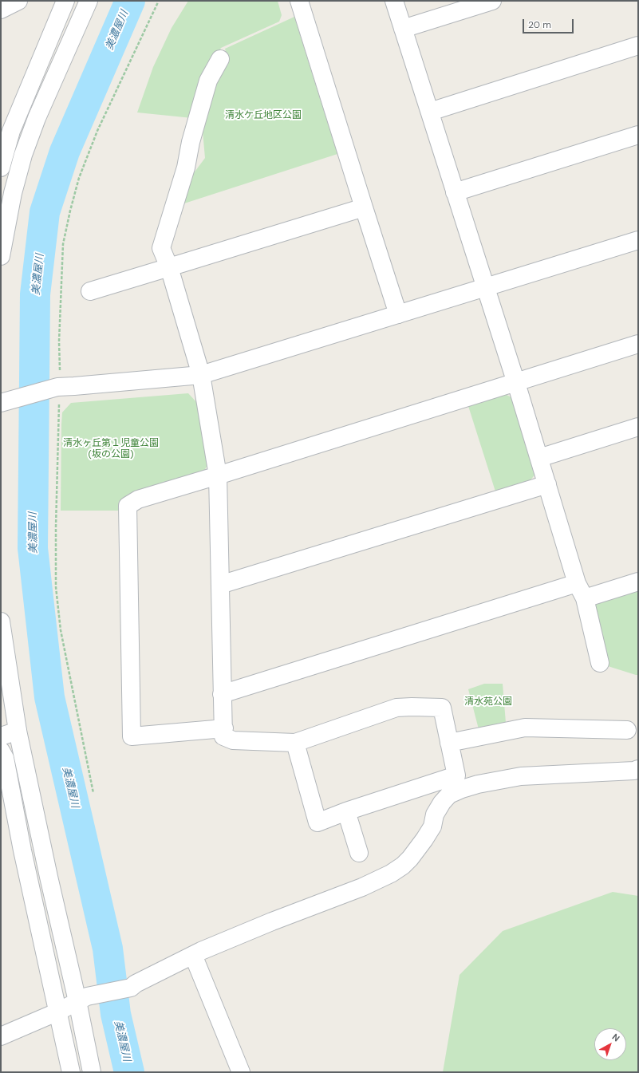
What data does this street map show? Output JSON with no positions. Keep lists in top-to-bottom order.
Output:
{
  "water": ["美濃屋川"],
  "parks": ["清水ケ丘地区公園", "清水ヶ丘第１児童公園 (坂の公園)", "清水苑公園"],
  "scale_bar": "20 m",
  "north": "top right"
}
